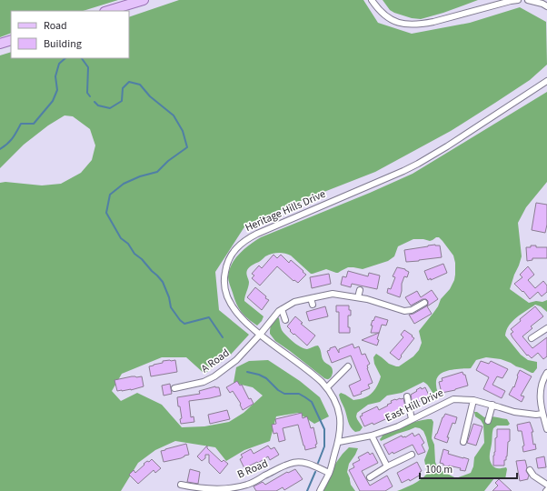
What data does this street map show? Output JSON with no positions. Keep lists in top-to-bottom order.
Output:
{
  "streets": {
    "street": [
      "Heritage Hills Drive",
      "A Road",
      "East Hill Drive",
      "B Road"
    ]
  },
  "crossings": [
    ["Heritage Hills Drive", "A Road"],
    ["Heritage Hills Drive", "East Hill Drive"],
    ["Heritage Hills Drive", "B Road"]
  ],
  "legend": ["Road", "Building"],
  "scale_bar": "100 m"
}
